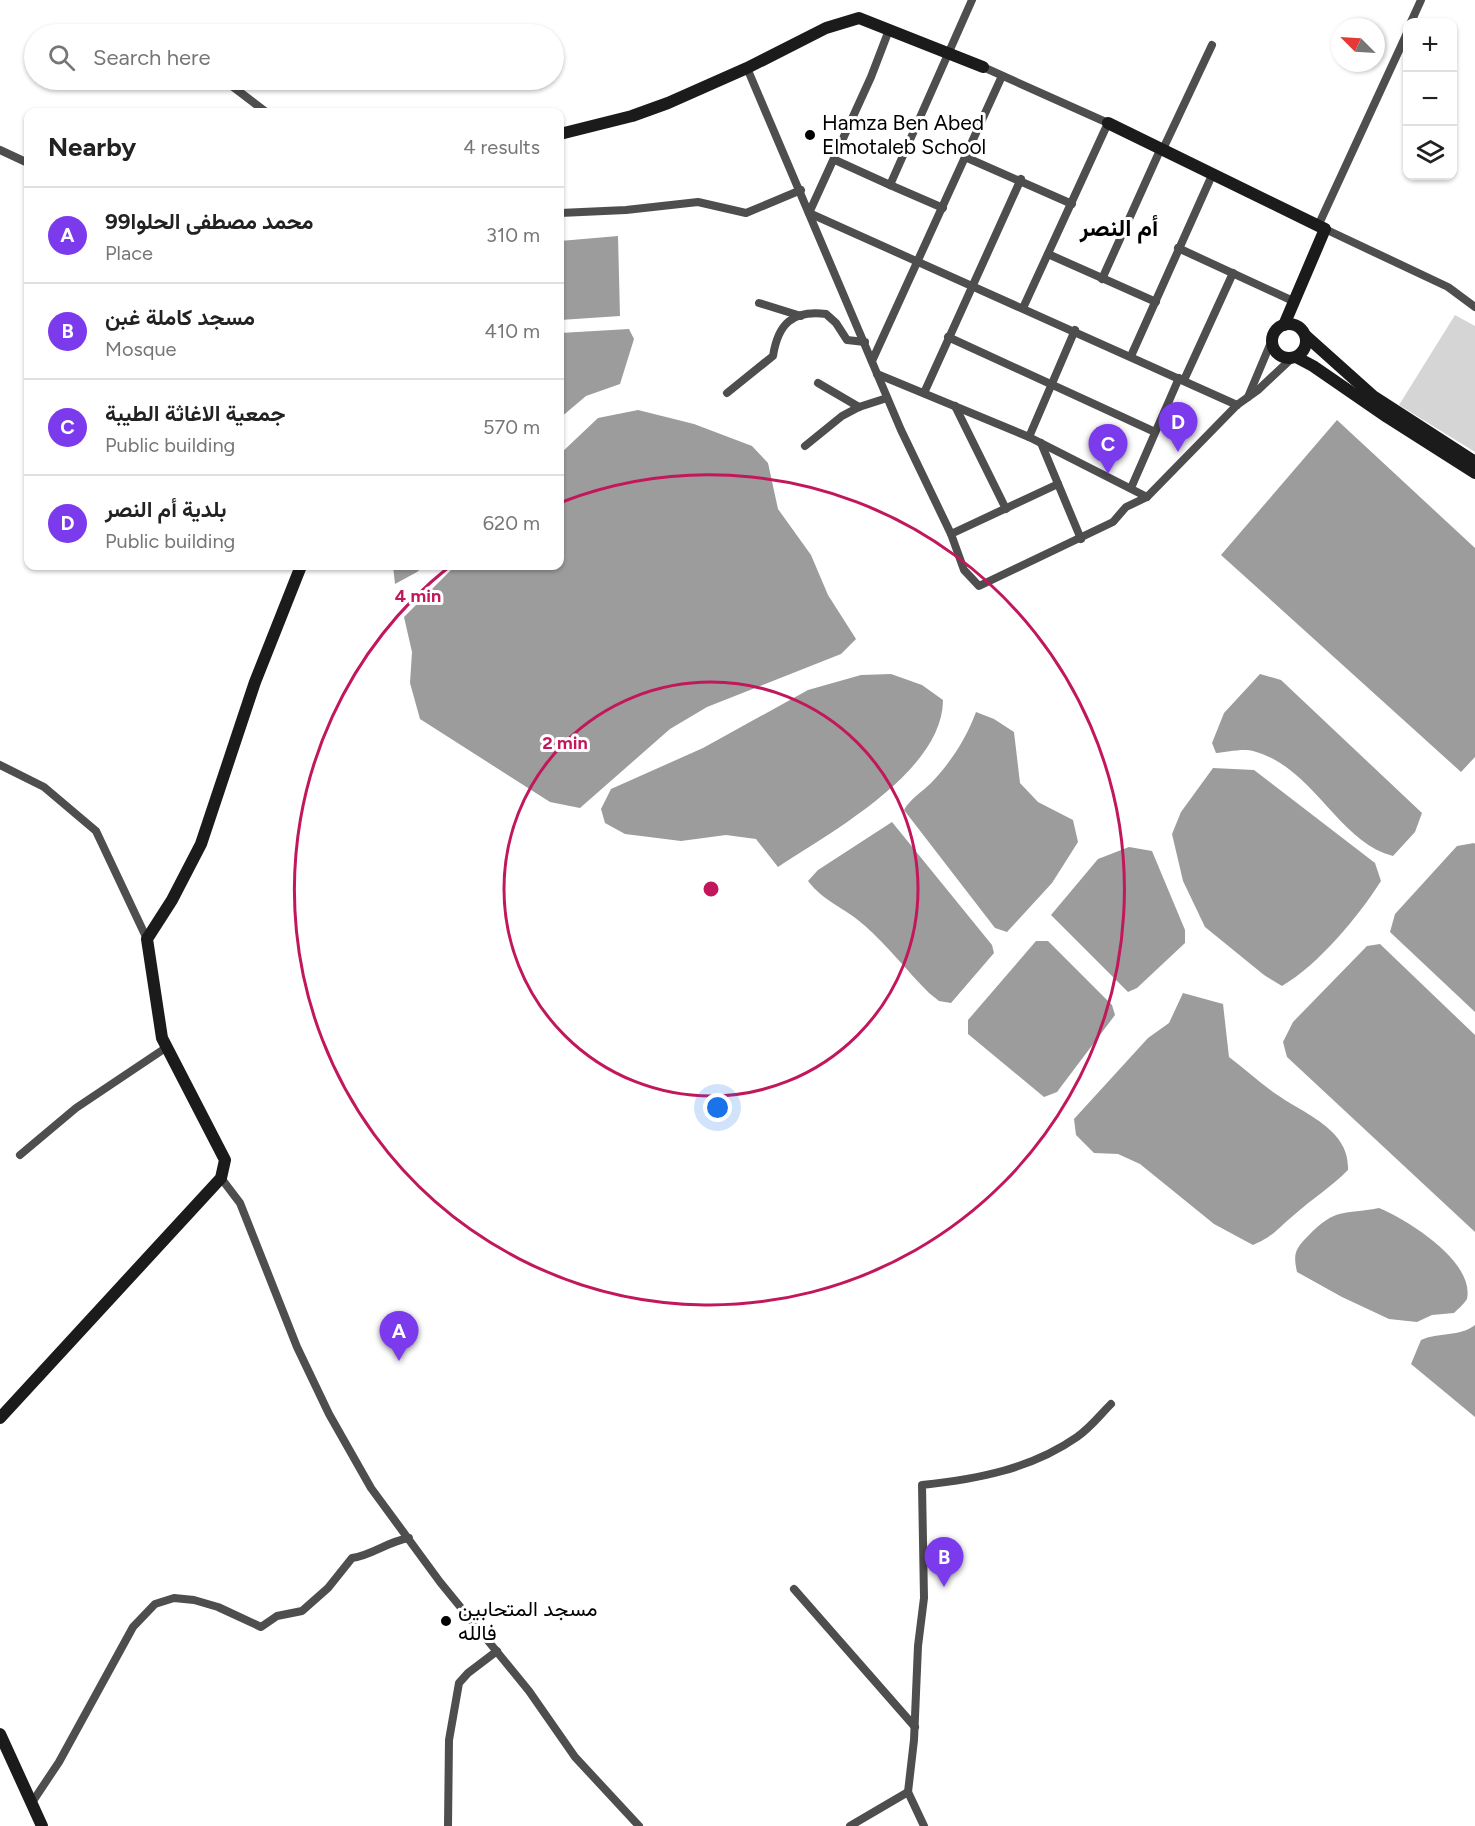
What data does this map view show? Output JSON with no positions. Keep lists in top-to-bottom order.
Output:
{
  "districts": ["أم النصر"],
  "places": ["Hamza Ben Abed Elmotaleb School", "مسجد المتحابين فالله"],
  "north": "top left",
  "page": {
    "map_buttons": ["+", "−"],
    "search": "Search here",
    "heading": ["Nearby", "4 results"],
    "list": [
      {
        "mark": "A",
        "name": "محمد مصطفى الحلوا99",
        "note": "Place",
        "value": "310 m"
      },
      {
        "mark": "B",
        "name": "مسجد كاملة غبن",
        "note": "Mosque",
        "value": "410 m"
      },
      {
        "mark": "C",
        "name": "جمعية الاغاثة الطيبة",
        "note": "Public building",
        "value": "570 m"
      },
      {
        "mark": "D",
        "name": "بلدية أم النصر",
        "note": "Public building",
        "value": "620 m"
      }
    ],
    "pins": [
      "D",
      "C",
      "A",
      "B"
    ]
  },
  "rings": ["4 min", "2 min"]
}
